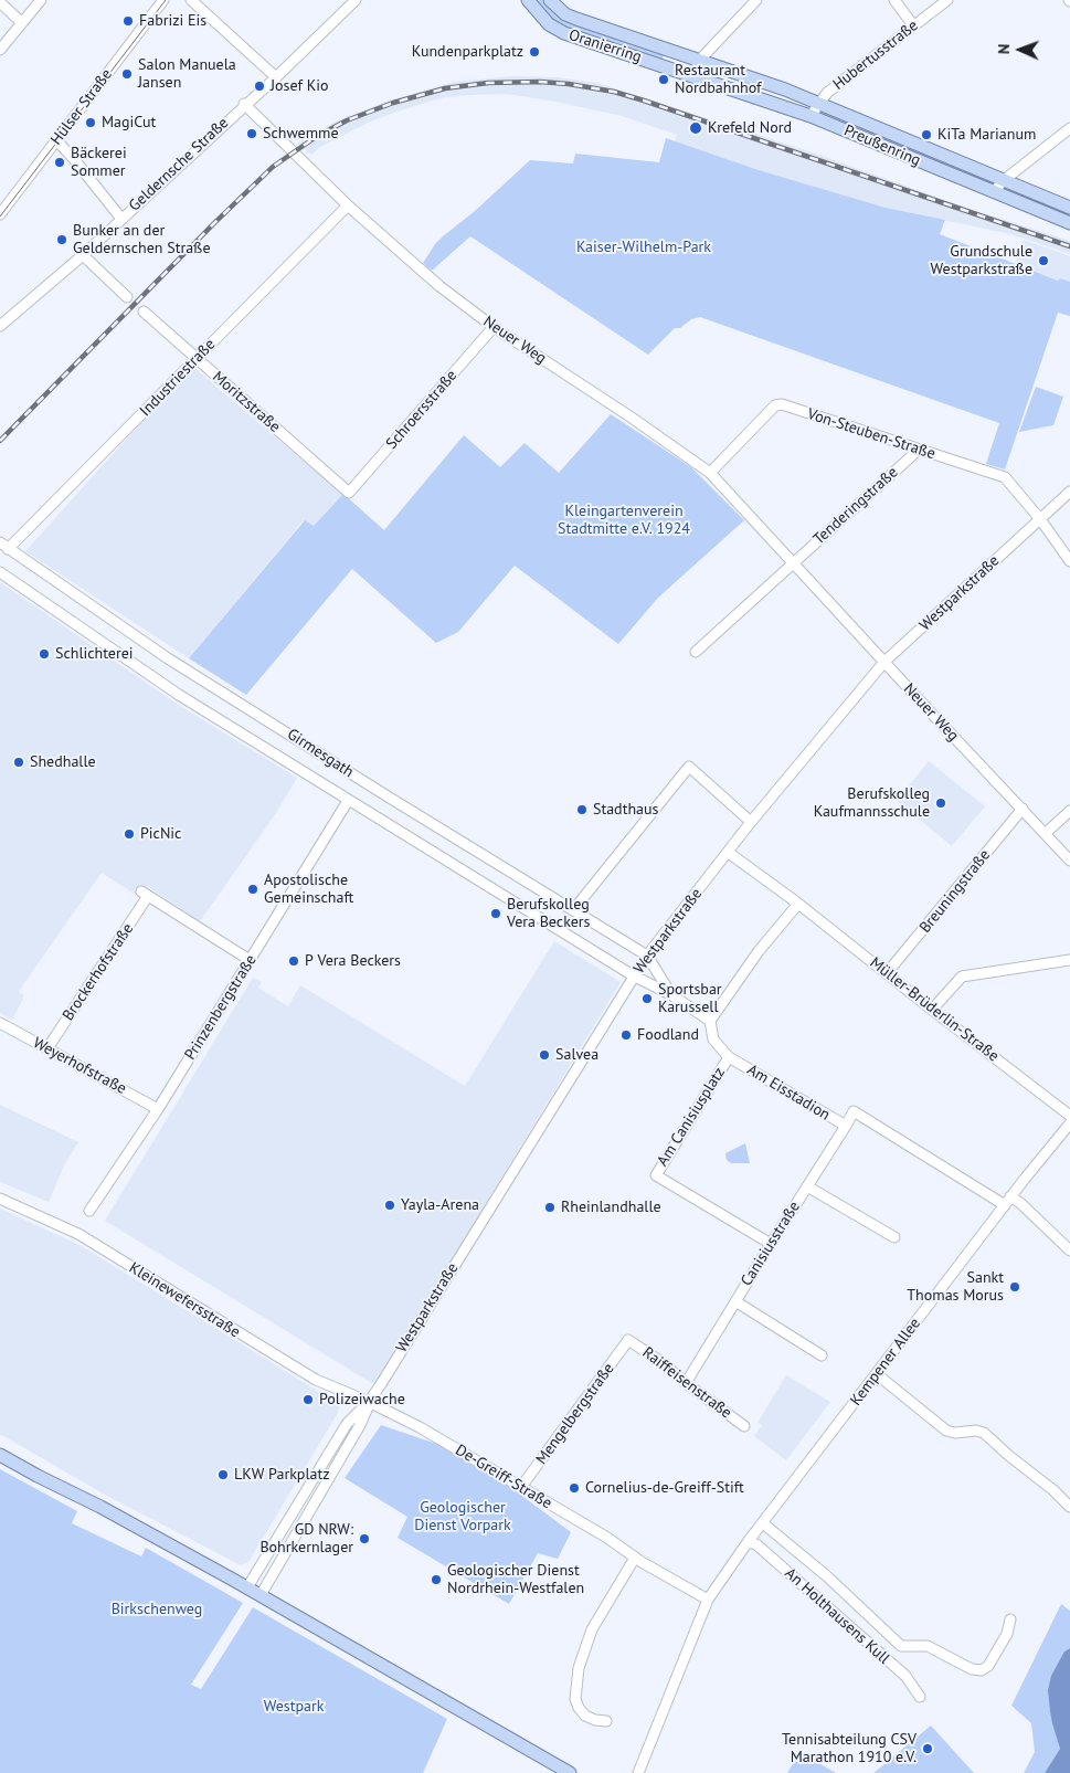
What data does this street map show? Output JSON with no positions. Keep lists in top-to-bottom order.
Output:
{
  "streets": {
    "main road": ["Oranierring", "Preußenring"],
    "street": [
      "Hubertusstraße",
      "Hülser Straße",
      "Geldernsche Straße",
      "Neuer Weg",
      "Industriestraße",
      "Moritzstraße",
      "Schroersstraße",
      "Von-Steuben-Straße",
      "Tenderingstraße",
      "Westparkstraße",
      "Girmesgath",
      "Breuningstraße",
      "Brockerhofstraße",
      "Prinzenbergstraße",
      "Müller-Brüderlin-Straße",
      "Weyerhofstraße",
      "Am Eisstadion",
      "Am Canisiusplatz",
      "Canisiusstraße",
      "Kleinewefersstraße",
      "Kempener Allee",
      "Raiffeisenstraße",
      "Mengelbergstraße",
      "De-Greiff-Straße",
      "An Holthausens Kull"
    ]
  },
  "crossings": [
    ["Oranierring", "Preußenring"],
    ["Hubertusstraße", "Preußenring"],
    ["Geldernsche Straße", "Neuer Weg"],
    ["Neuer Weg", "Industriestraße"],
    ["Neuer Weg", "Schroersstraße"],
    ["Neuer Weg", "Von-Steuben-Straße"],
    ["Neuer Weg", "Tenderingstraße"],
    ["Neuer Weg", "Westparkstraße"],
    ["Neuer Weg", "Breuningstraße"],
    ["Industriestraße", "Moritzstraße"],
    ["Industriestraße", "Girmesgath"],
    ["Moritzstraße", "Schroersstraße"],
    ["Von-Steuben-Straße", "Tenderingstraße"],
    ["Von-Steuben-Straße", "Westparkstraße"],
    ["Westparkstraße", "Girmesgath"],
    ["Westparkstraße", "Müller-Brüderlin-Straße"],
    ["Westparkstraße", "Kleinewefersstraße"],
    ["Westparkstraße", "De-Greiff-Straße"],
    ["Girmesgath", "Prinzenbergstraße"],
    ["Breuningstraße", "Müller-Brüderlin-Straße"],
    ["Brockerhofstraße", "Prinzenbergstraße"],
    ["Brockerhofstraße", "Weyerhofstraße"],
    ["Prinzenbergstraße", "Weyerhofstraße"],
    ["Am Eisstadion", "Am Canisiusplatz"],
    ["Am Eisstadion", "Canisiusstraße"],
    ["Am Eisstadion", "Kempener Allee"],
    ["Am Canisiusplatz", "Canisiusstraße"],
    ["Canisiusstraße", "Raiffeisenstraße"],
    ["Kleinewefersstraße", "De-Greiff-Straße"],
    ["Kempener Allee", "De-Greiff-Straße"],
    ["Kempener Allee", "An Holthausens Kull"],
    ["Raiffeisenstraße", "Mengelbergstraße"],
    ["Mengelbergstraße", "De-Greiff-Straße"]
  ],
  "parks": [
    "Kaiser-Wilhelm-Park",
    "Kleingartenverein Stadtmitte e.V. 1924",
    "Geologischer Dienst Vorpark",
    "Birkschenweg",
    "Westpark"
  ],
  "places": [
    "Fabrizi Eis",
    "Kundenparkplatz",
    "Salon Manuela Jansen",
    "Restaurant Nordbahnhof",
    "Josef Kio",
    "MagiCut",
    "Krefeld Nord",
    "Schwemme",
    "KiTa Marianum",
    "Bäckerei Sommer",
    "Bunker an der Geldernschen Straße",
    "Grundschule Westparkstraße",
    "Schlichterei",
    "Shedhalle",
    "Berufskolleg Kaufmannsschule",
    "Stadthaus",
    "PicNic",
    "Apostolische Gemeinschaft",
    "Berufskolleg Vera Beckers",
    "P Vera Beckers",
    "Sportsbar Karussell",
    "Foodland",
    "Salvea",
    "Yayla-Arena",
    "Rheinlandhalle",
    "Sankt Thomas Morus",
    "Polizeiwache",
    "LKW Parkplatz",
    "Cornelius-de-Greiff-Stift",
    "GD NRW: Bohrkernlager",
    "Geologischer Dienst Nordrhein-Westfalen",
    "Tennisabteilung CSV Marathon 1910 e.V."
  ],
  "north": "left"
}
